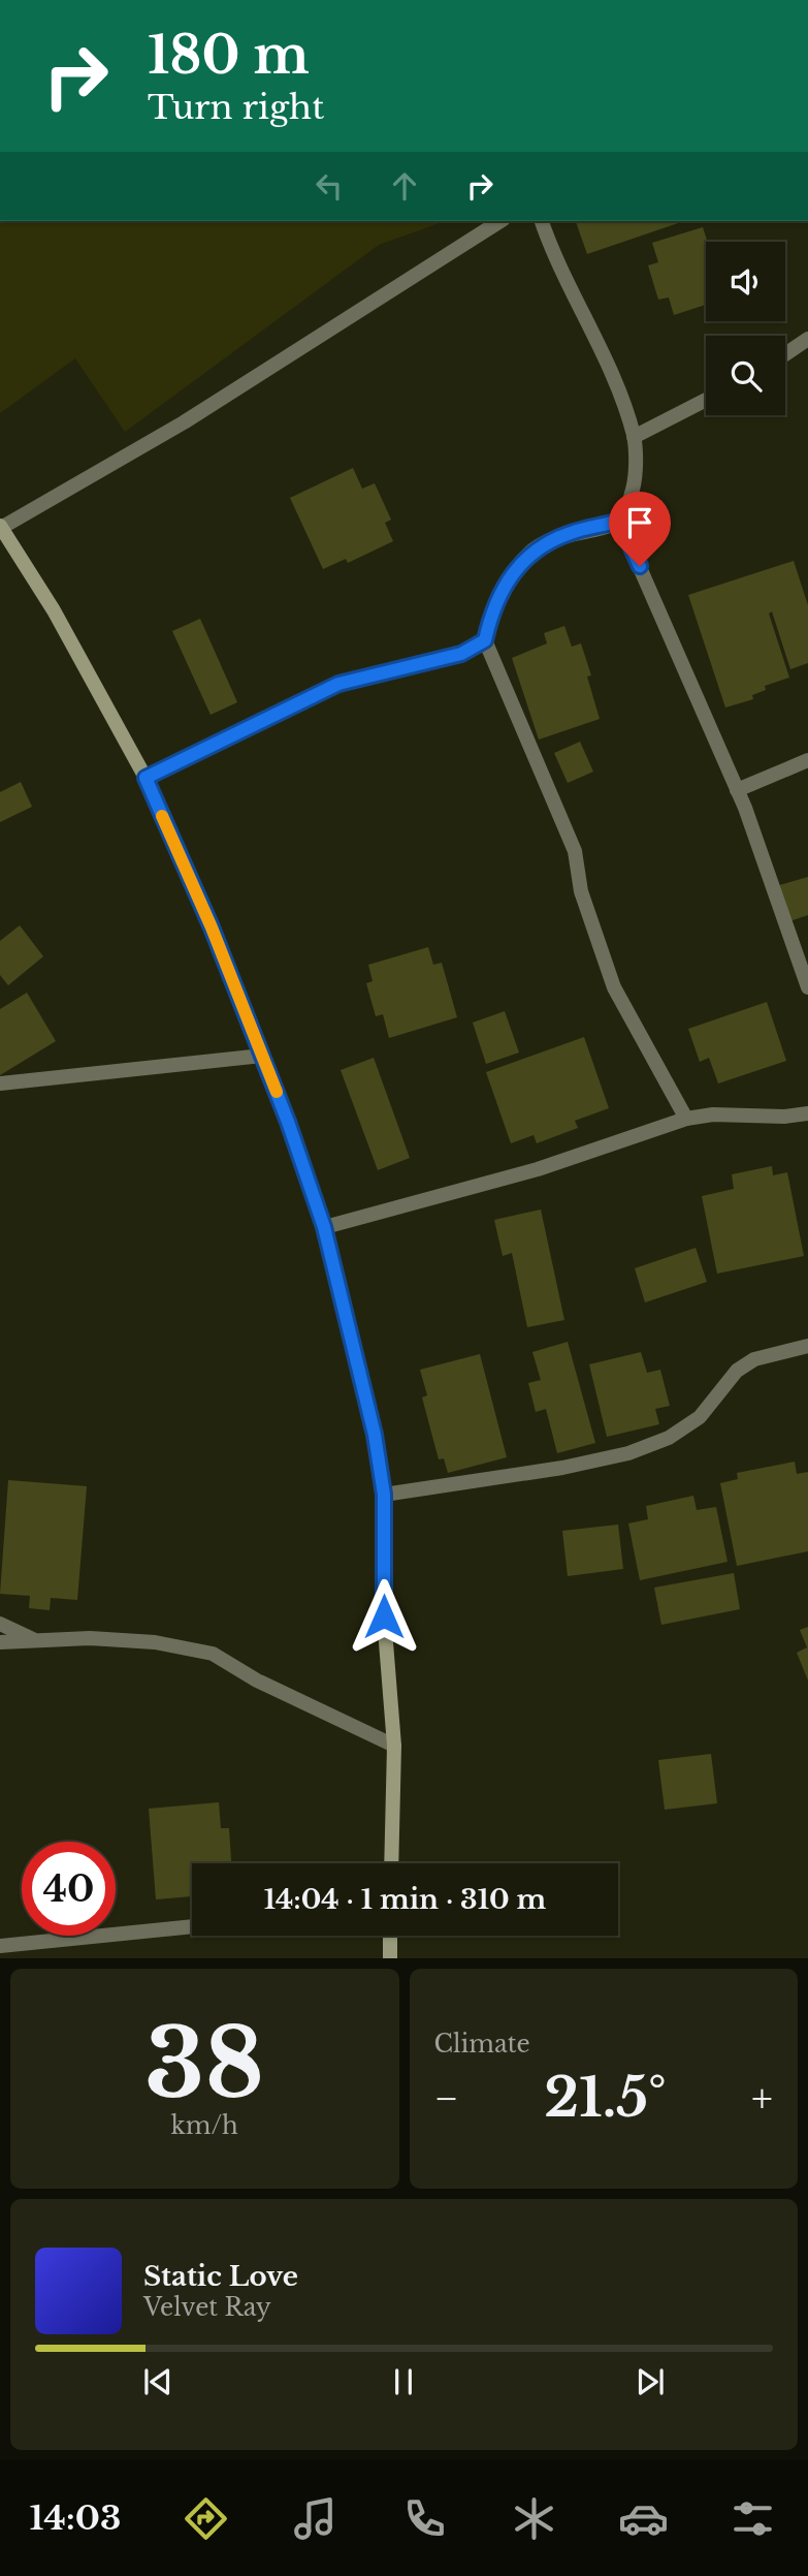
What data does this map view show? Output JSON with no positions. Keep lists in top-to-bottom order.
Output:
{
  "page": {
    "turn": ["180 m", "Turn right"],
    "limit": "40",
    "trip": "14:04 · 1 min · 310 m",
    "tile": [
      ["38", "km/h"],
      "Climate"
    ],
    "heat": ["−", "21.5°", "+"],
    "song": ["Static Love", "Velvet Ray"],
    "tabs": "14:03"
  }
}
